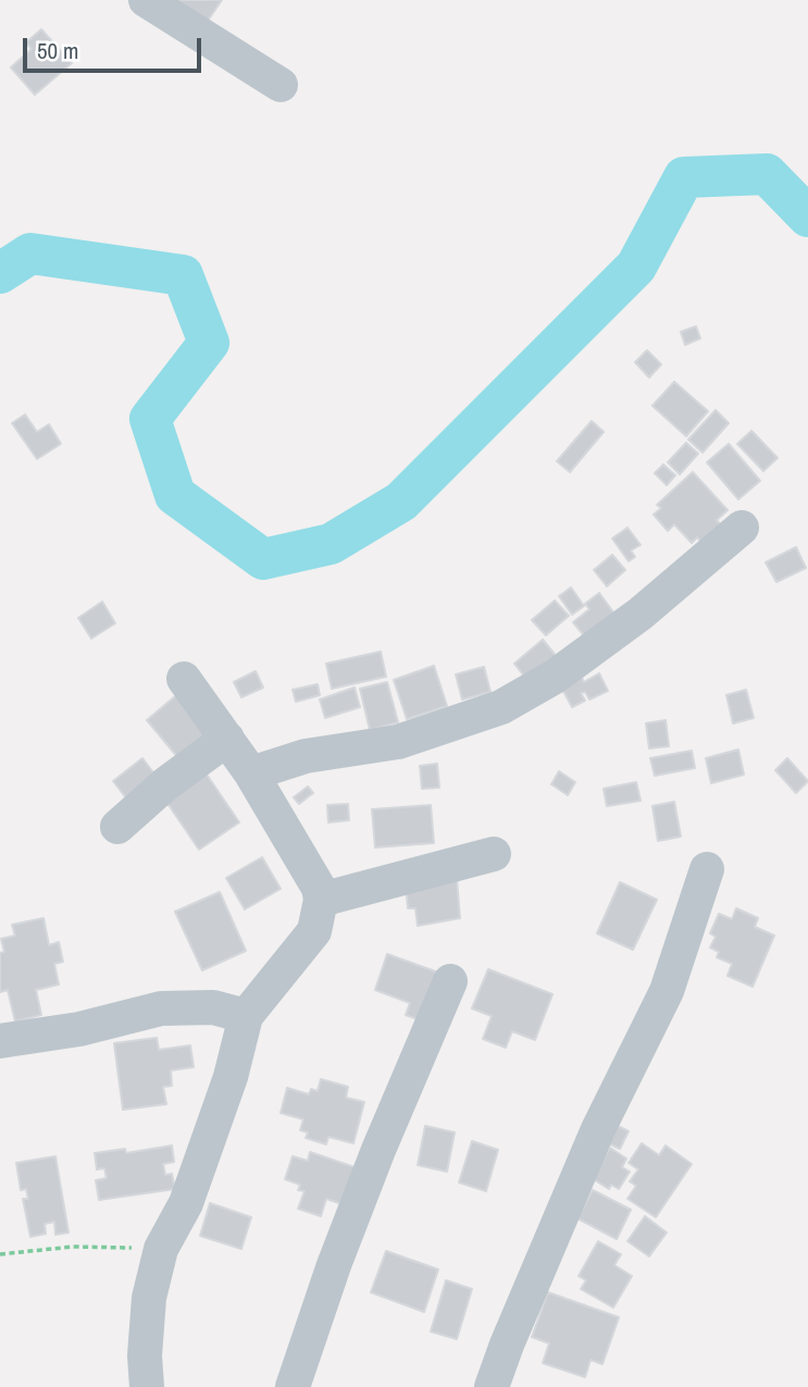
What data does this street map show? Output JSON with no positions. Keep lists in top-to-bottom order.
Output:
{
  "scale_bar": "50 m"
}
